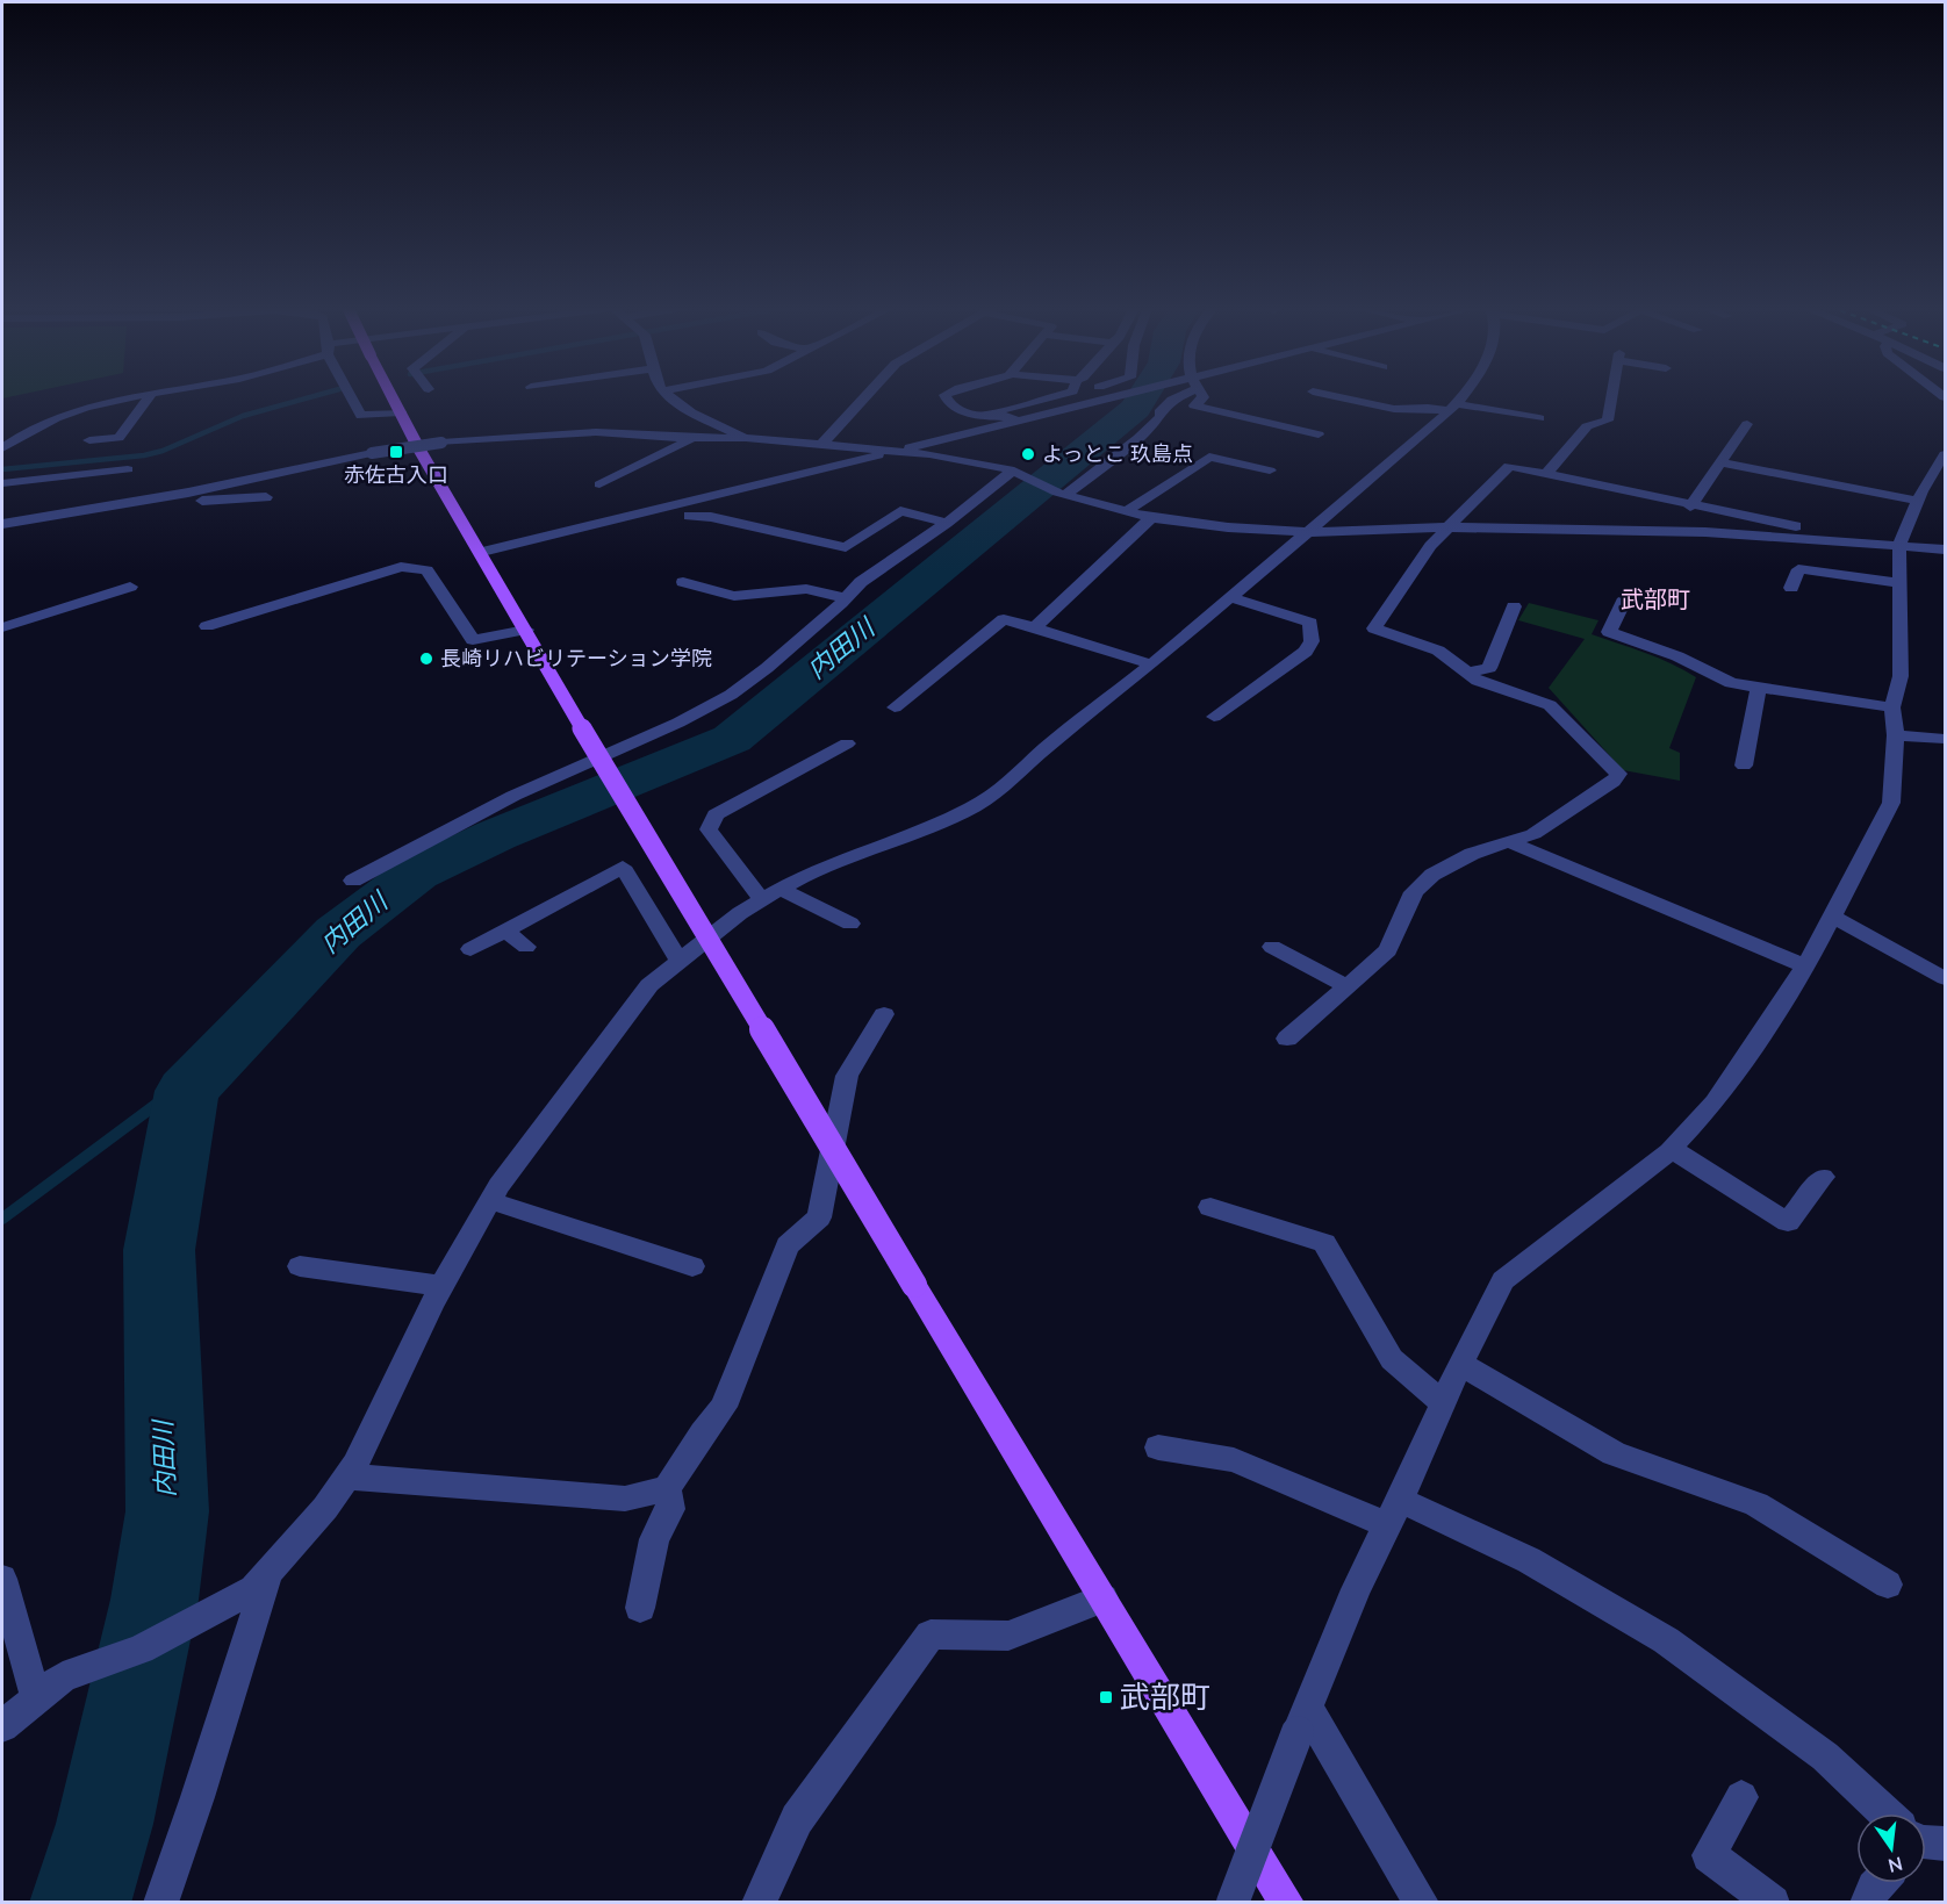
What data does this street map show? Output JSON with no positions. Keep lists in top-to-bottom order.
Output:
{
  "districts": ["武部町"],
  "water": ["内田川"],
  "places": {
    "transit": ["赤佐古入口", "武部町"],
    "other": ["よっとこ 玖島点", "長崎リハビリテーション学院"]
  },
  "north": "bottom"
}
